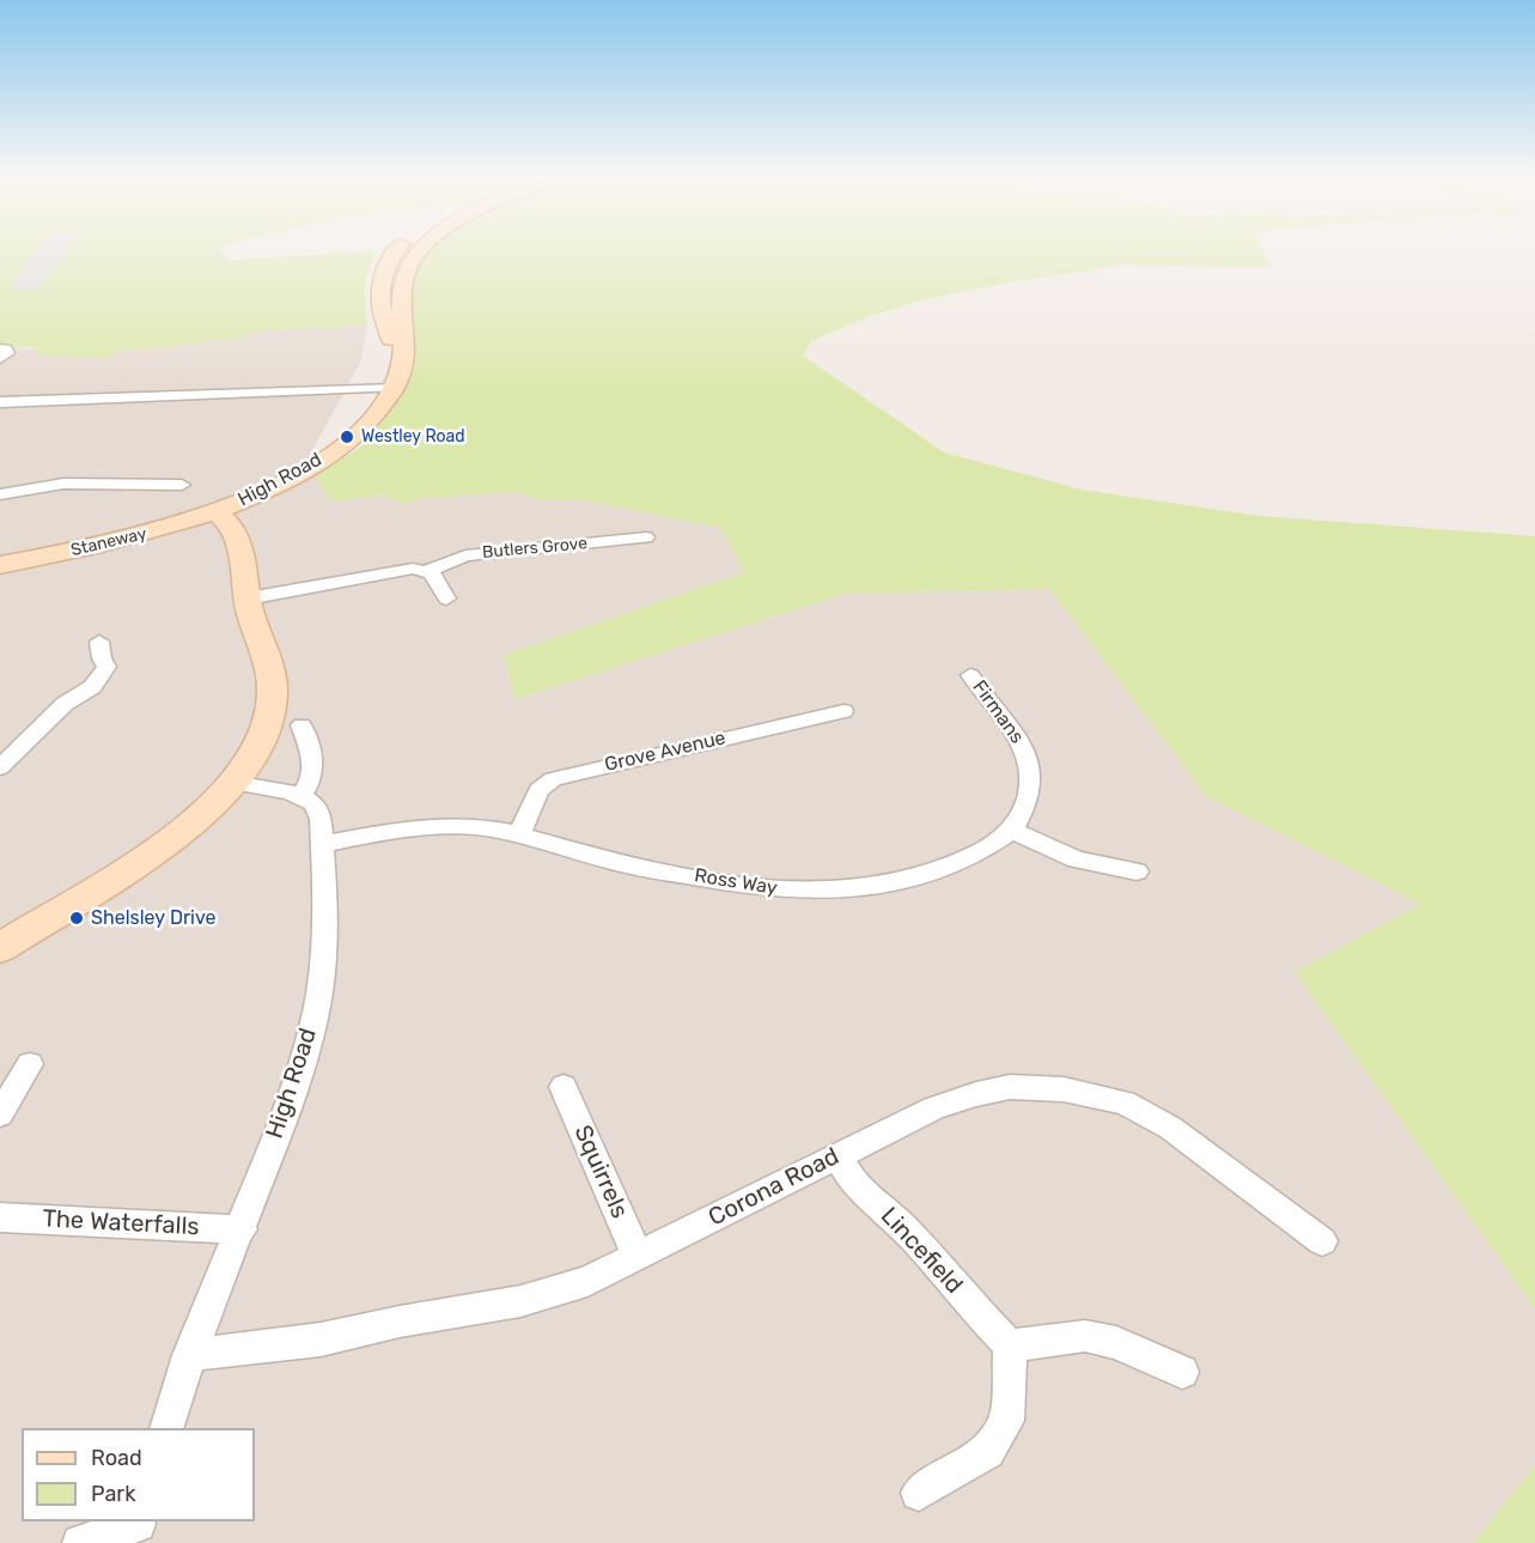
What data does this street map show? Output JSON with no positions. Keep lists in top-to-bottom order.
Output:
{
  "streets": {
    "main road": ["High Road", "Staneway"],
    "street": [
      "Butlers Grove",
      "Firmans",
      "Grove Avenue",
      "Ross Way",
      "Squirrels",
      "Corona Road",
      "The Waterfalls",
      "Lincefield"
    ]
  },
  "crossings": [
    ["High Road", "Staneway"],
    ["High Road", "Butlers Grove"],
    ["High Road", "Ross Way"],
    ["High Road", "Corona Road"],
    ["High Road", "The Waterfalls"],
    ["Firmans", "Ross Way"],
    ["Grove Avenue", "Ross Way"],
    ["Squirrels", "Corona Road"],
    ["Corona Road", "Lincefield"]
  ],
  "places": ["Westley Road", "Shelsley Drive"],
  "legend": ["Road", "Park"]
}
